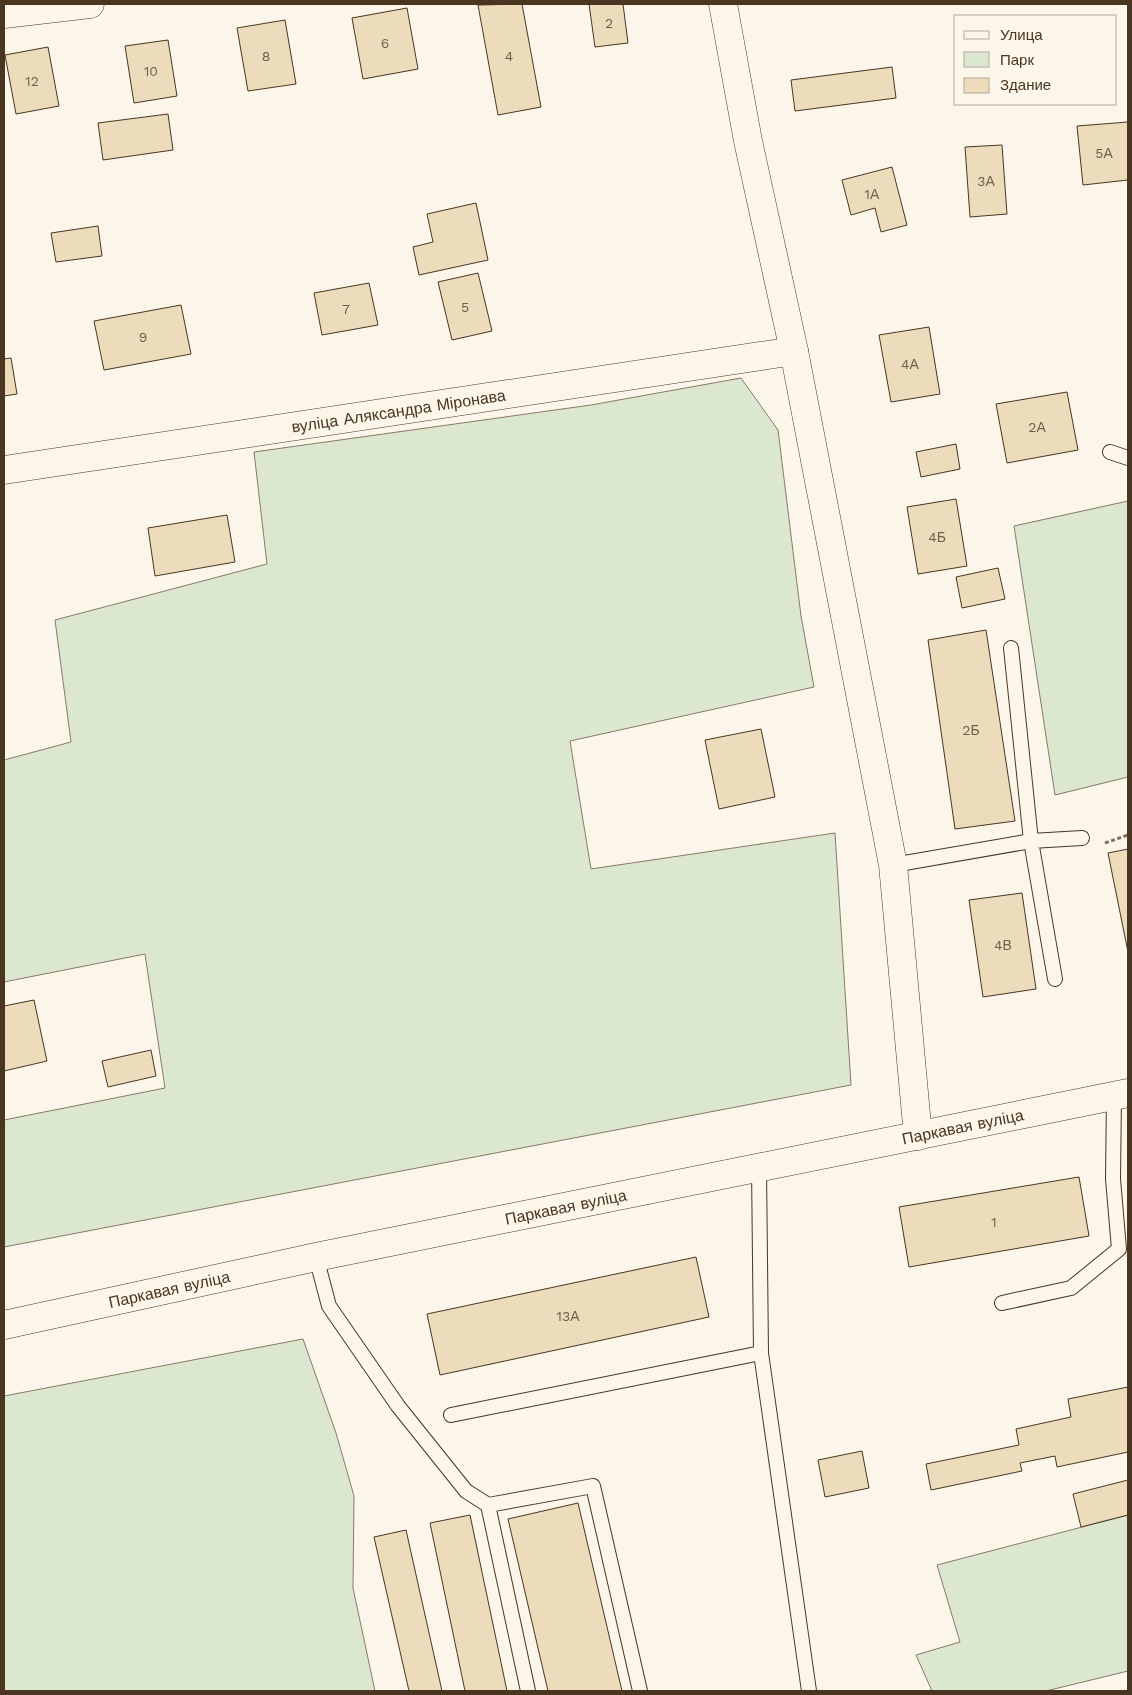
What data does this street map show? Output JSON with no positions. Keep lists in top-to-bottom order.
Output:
{
  "streets": {
    "street": ["вуліца Аляксандра Міронава", "Паркавая вуліца"]
  },
  "house_numbers": [
    "2",
    "6",
    "8",
    "4",
    "10",
    "12",
    "5А",
    "3А",
    "1А",
    "5",
    "7",
    "9",
    "4А",
    "2А",
    "4Б",
    "2Б",
    "4В",
    "1",
    "13А"
  ],
  "legend": ["Улица", "Парк", "Здание"]
}
